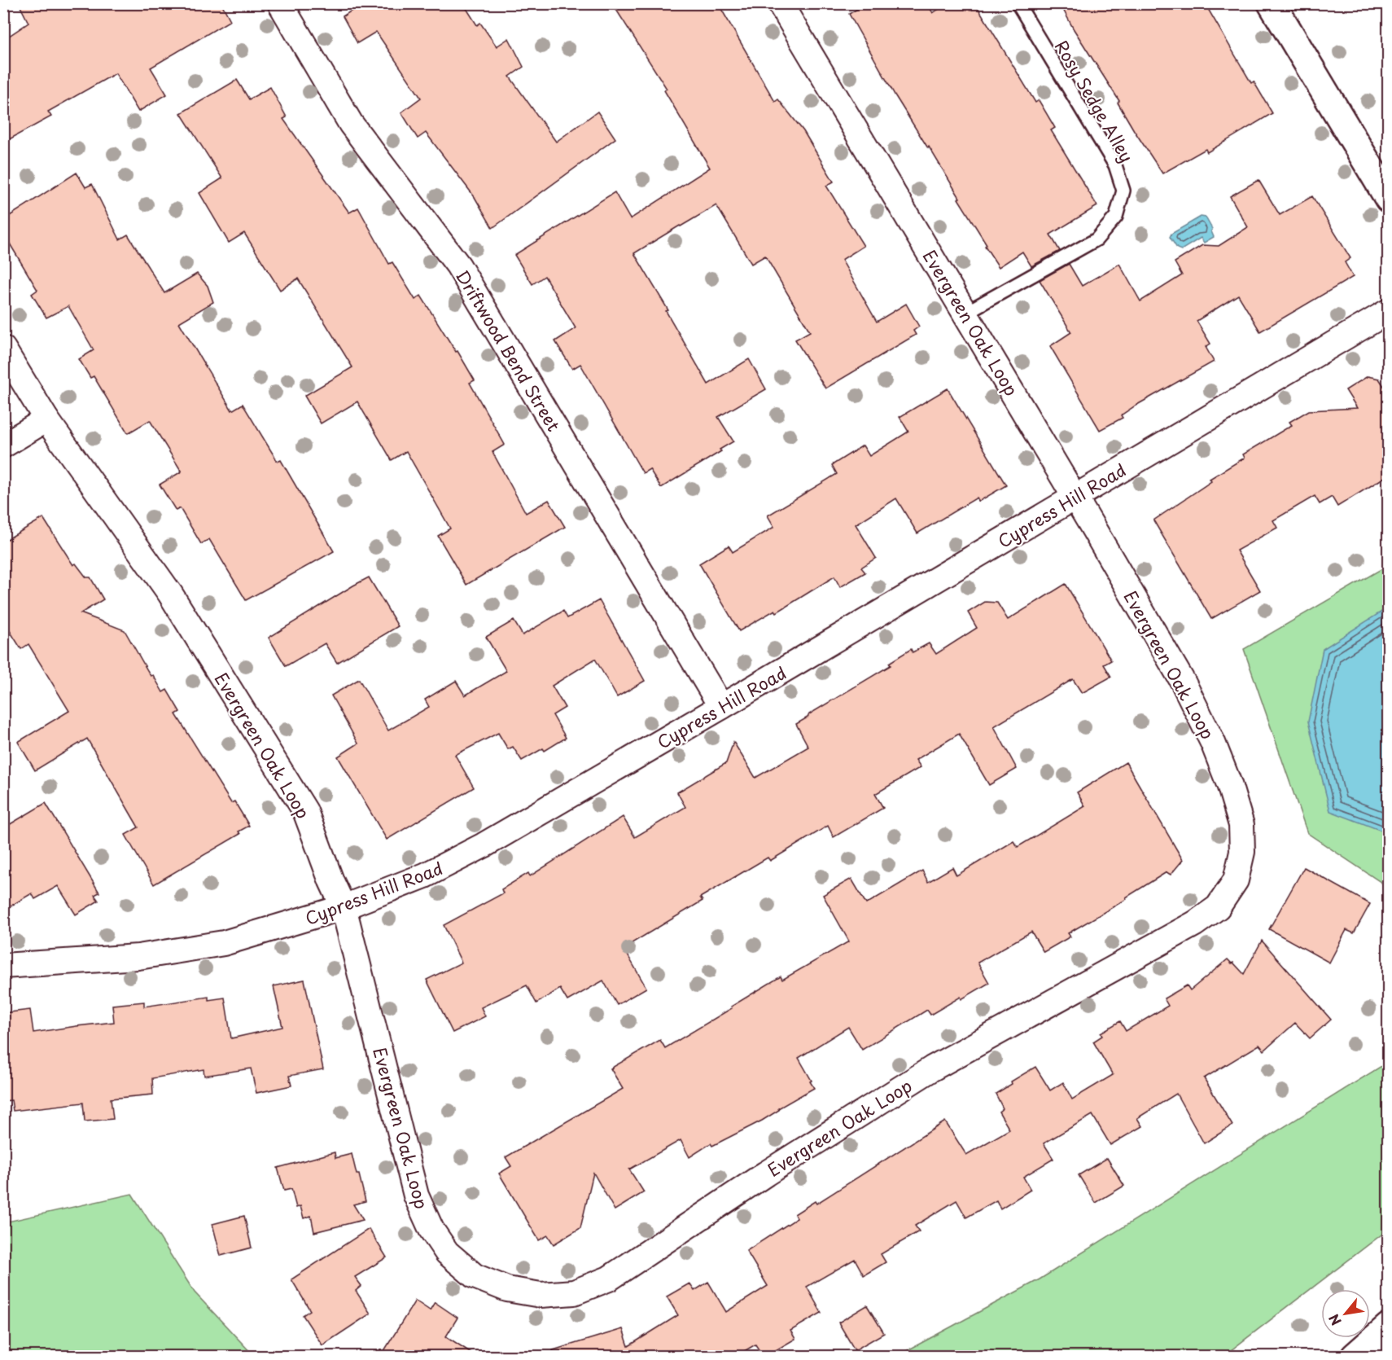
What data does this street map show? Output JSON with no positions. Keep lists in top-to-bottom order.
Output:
{
  "streets": {
    "street": ["Evergreen Oak Loop", "Driftwood Bend Street", "Cypress Hill Road"],
    "lane": ["Rosy Sedge Alley"]
  },
  "crossings": [
    ["Rosy Sedge Alley", "Evergreen Oak Loop"],
    ["Evergreen Oak Loop", "Cypress Hill Road"],
    ["Driftwood Bend Street", "Cypress Hill Road"]
  ],
  "north": "bottom left"
}
